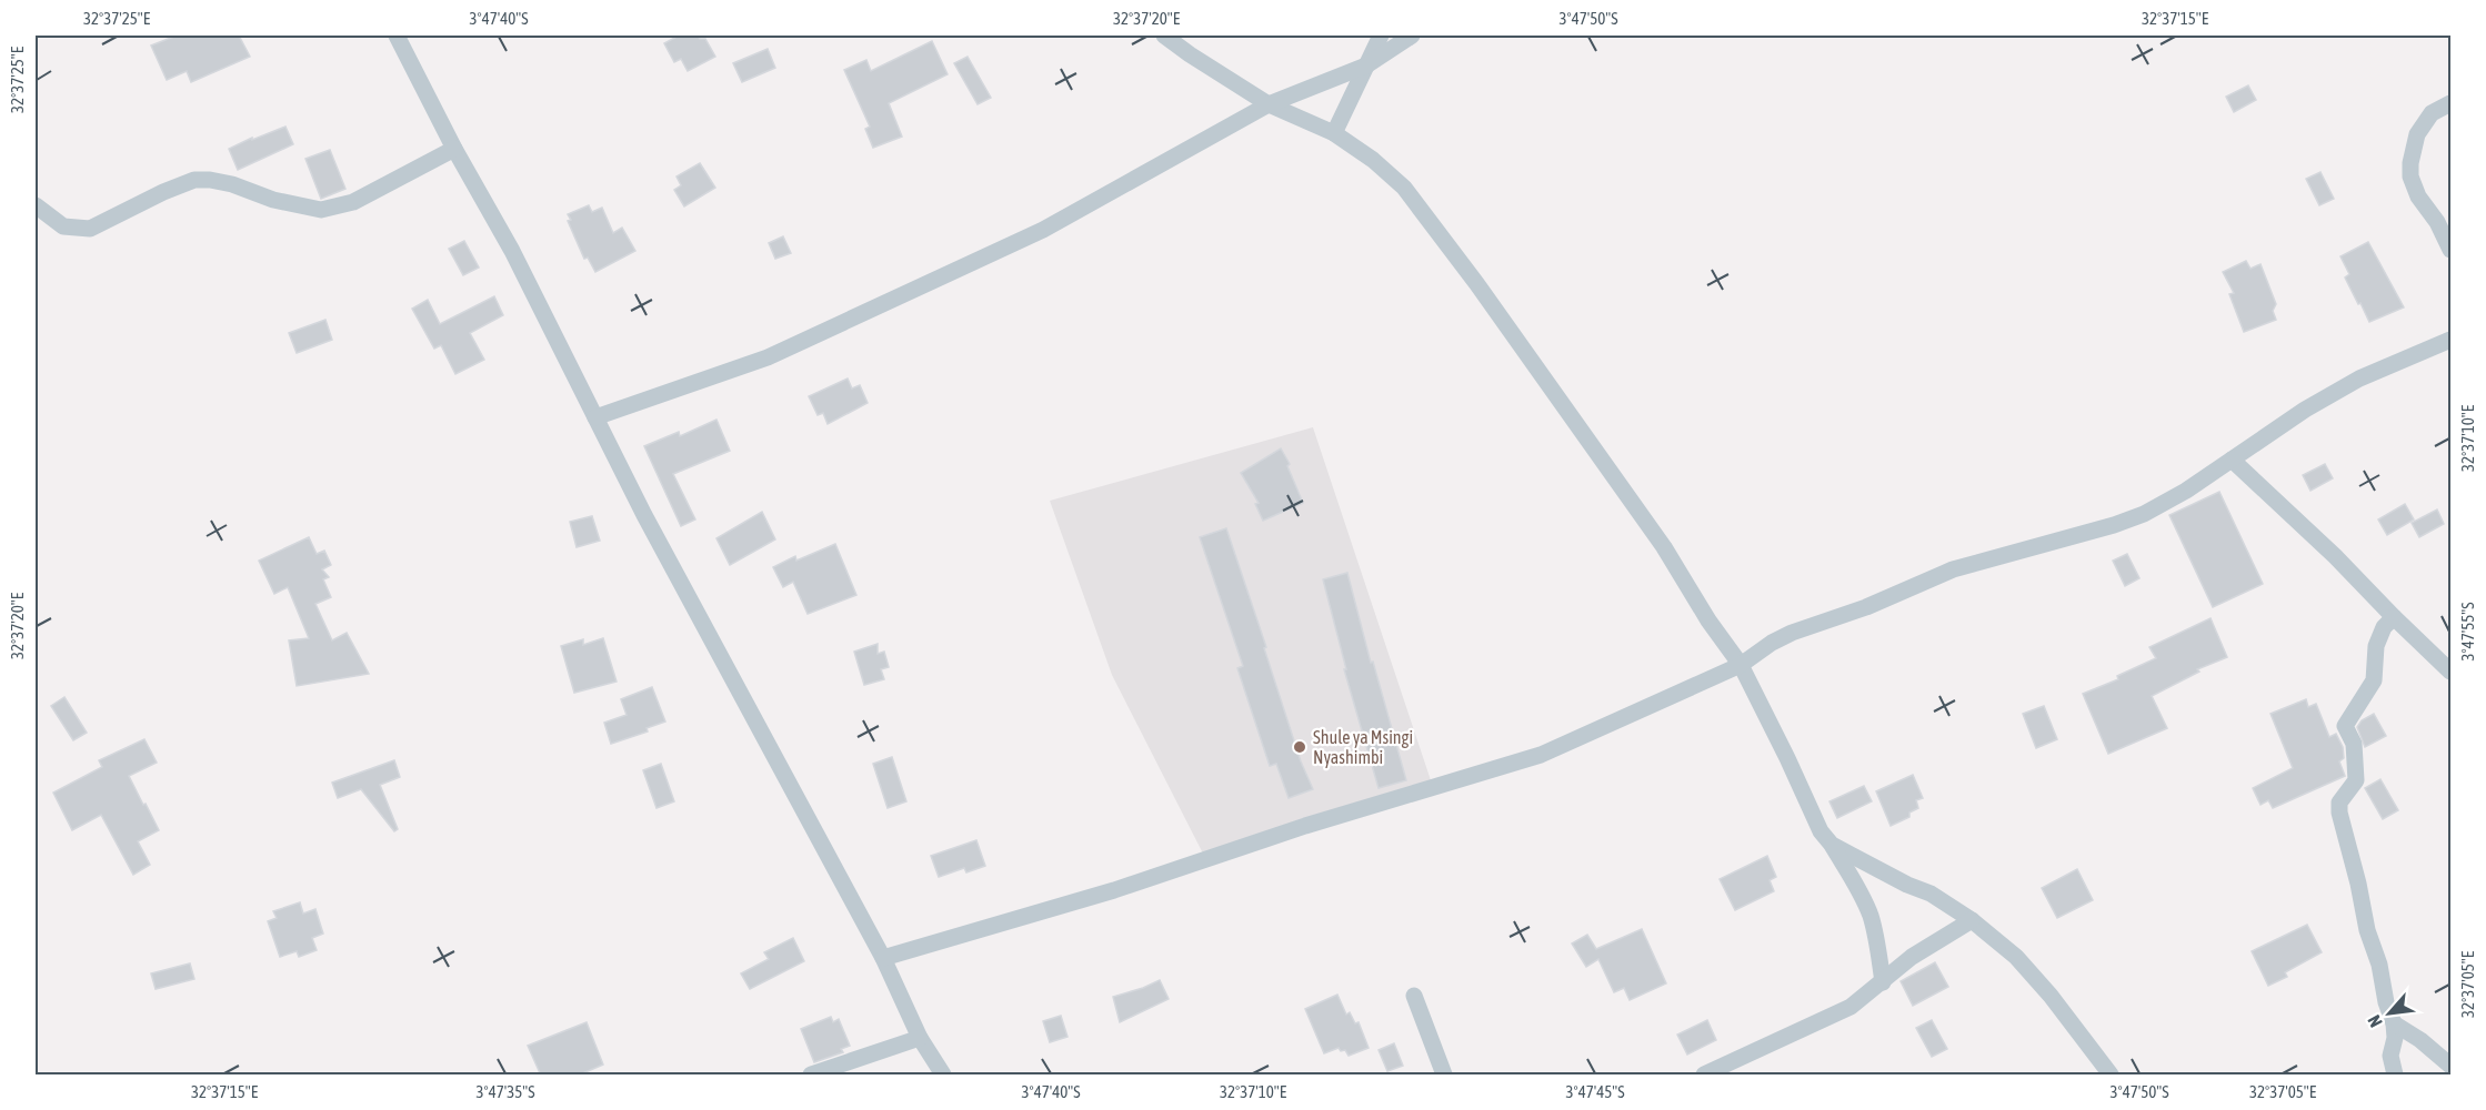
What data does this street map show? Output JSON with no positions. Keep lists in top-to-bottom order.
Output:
{
  "places": ["Shule ya Msingi Nyashimbi"],
  "north": "bottom left",
  "coordinates": [
    "32°37'25\"E",
    "3°47'40\"S",
    "32°37'20\"E",
    "3°47'50\"S",
    "32°37'15\"E",
    "32°37'10\"E",
    "3°47'55\"S",
    "32°37'05\"E",
    "3°47'35\"S",
    "3°47'45\"S"
  ]
}
